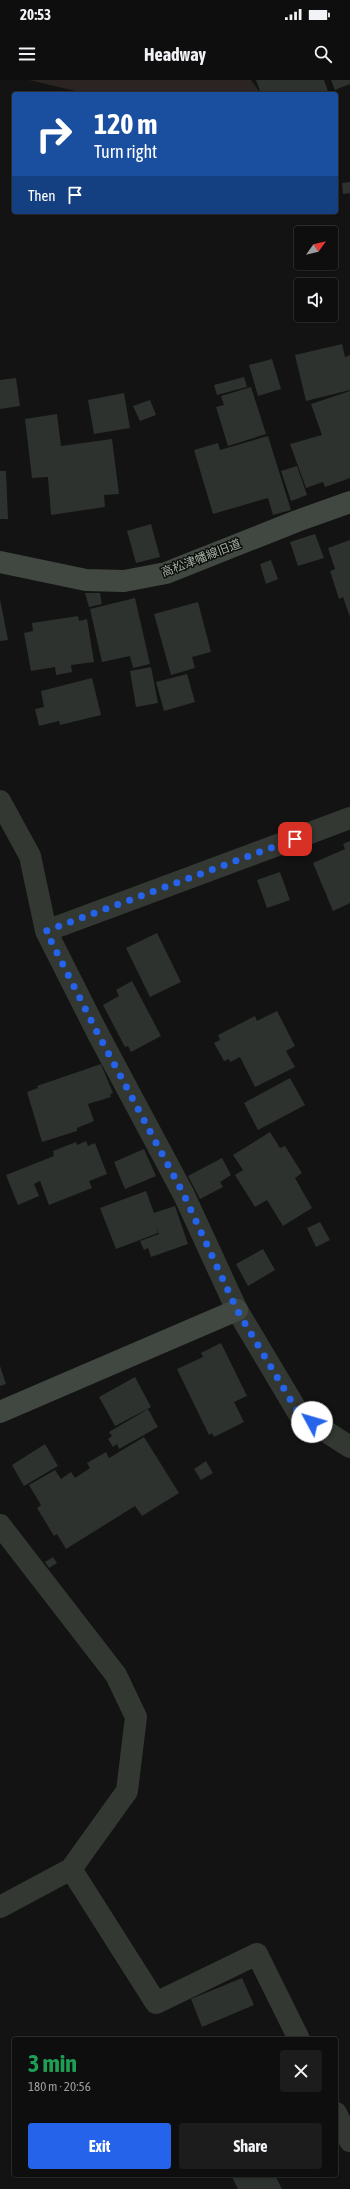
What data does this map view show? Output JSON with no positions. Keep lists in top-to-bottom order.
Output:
{
  "streets": {
    "street": ["高松津幡線旧道"]
  },
  "north": "top right",
  "page": {
    "status": "20:53",
    "header": "Headway",
    "turn": ["120 m", "Turn right"],
    "then": "Then",
    "heading": ["3 min", "180 m · 20:56"],
    "buttons": ["Exit", "Share"]
  }
}
